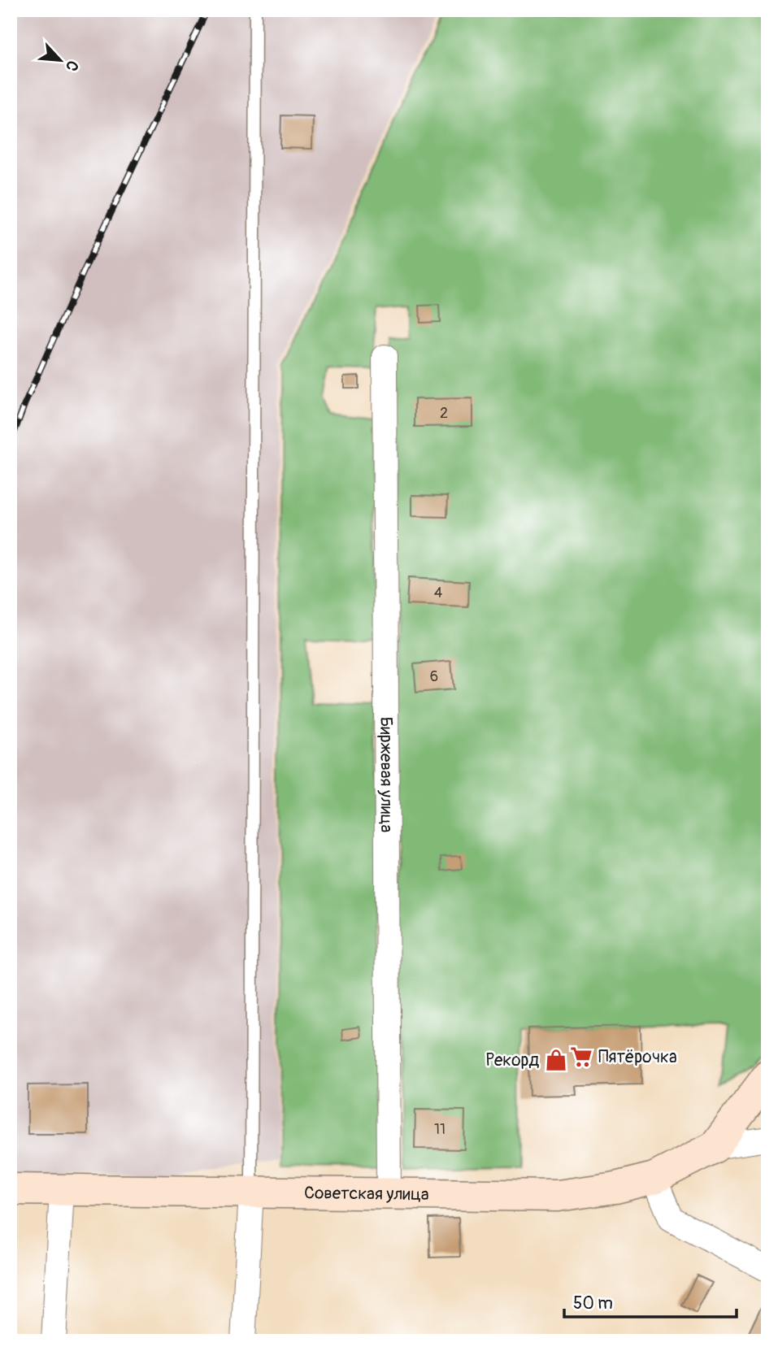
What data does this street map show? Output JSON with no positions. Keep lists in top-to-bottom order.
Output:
{
  "streets": {
    "main road": ["Советская улица"],
    "street": ["Биржевая улица"]
  },
  "crossings": [
    ["Биржевая улица", "Советская улица"]
  ],
  "places": {
    "supermarket": ["Пятёрочка"],
    "shop": ["Рекорд"]
  },
  "house_numbers": [
    "2",
    "4",
    "6",
    "11"
  ],
  "scale_bar": "50 m",
  "north": "bottom right"
}
